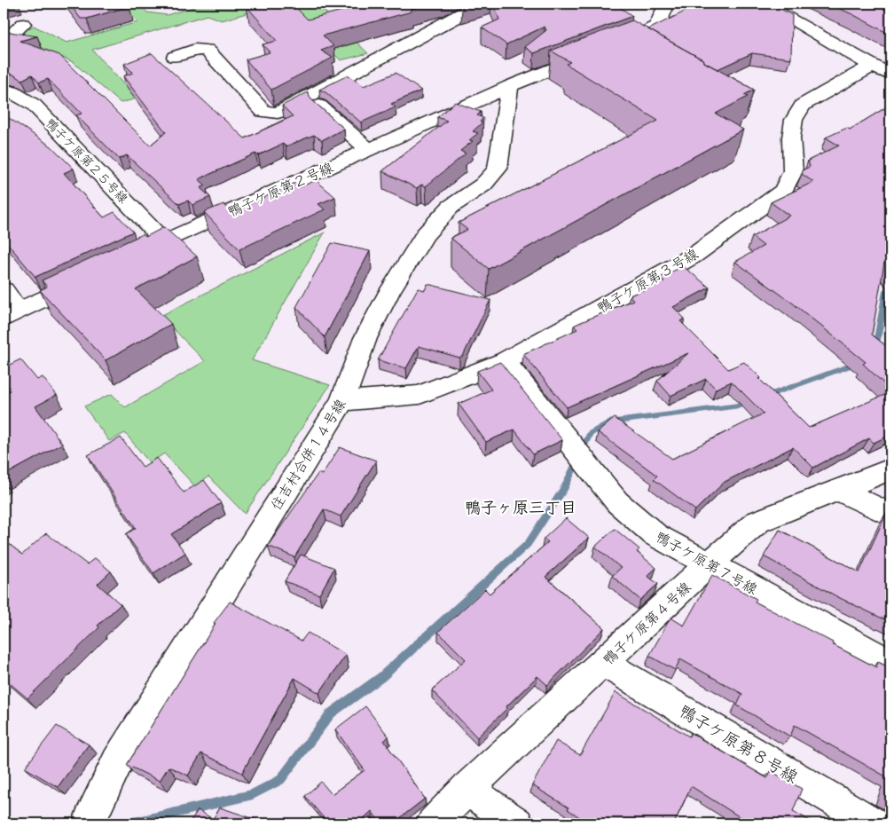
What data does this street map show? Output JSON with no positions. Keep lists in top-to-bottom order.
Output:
{
  "streets": {
    "street": [
      "鴨子ケ原第２５号線",
      "鴨子ケ原第２号線",
      "鴨子ケ原第３号線",
      "住吉村合併１４号線",
      "鴨子ケ原第７号線",
      "鴨子ケ原第４号線",
      "鴨子ケ原第８号線"
    ]
  },
  "crossings": [
    ["鴨子ケ原第２５号線", "鴨子ケ原第２号線"],
    ["鴨子ケ原第２号線", "住吉村合併１４号線"],
    ["鴨子ケ原第３号線", "住吉村合併１４号線"],
    ["鴨子ケ原第３号線", "鴨子ケ原第７号線"],
    ["鴨子ケ原第７号線", "鴨子ケ原第４号線"],
    ["鴨子ケ原第４号線", "鴨子ケ原第８号線"]
  ],
  "districts": ["鴨子ヶ原三丁目"]
}
